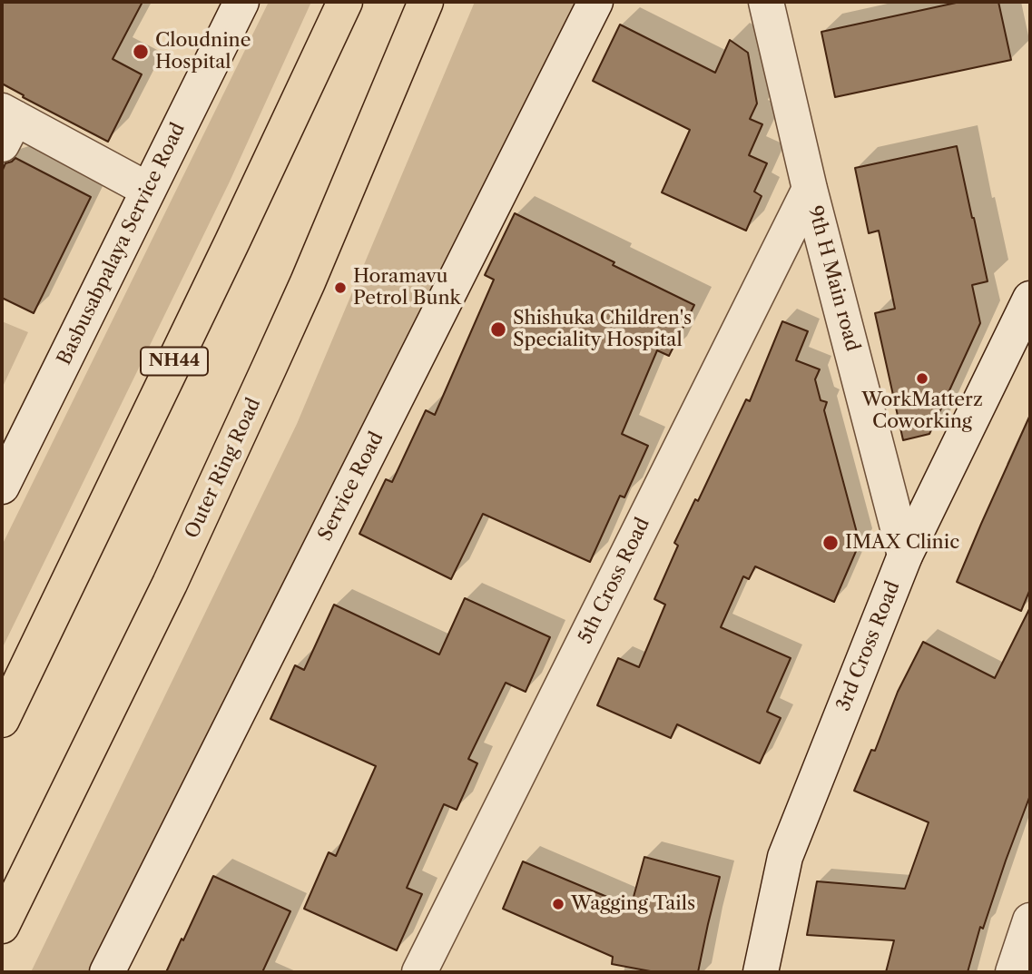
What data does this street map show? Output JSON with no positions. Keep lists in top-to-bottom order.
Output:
{
  "streets": {
    "highway": ["NH44", "Outer Ring Road"],
    "street": [
      "Basbusabpalaya Service Road",
      "9th H Main road",
      "Service Road",
      "5th Cross Road",
      "3rd Cross Road"
    ]
  },
  "crossings": [
    ["9th H Main road", "5th Cross Road"],
    ["9th H Main road", "3rd Cross Road"]
  ],
  "places": [
    "Cloudnine Hospital",
    "Horamavu Petrol Bunk",
    "Shishuka Children's Speciality Hospital",
    "WorkMatterz Coworking",
    "IMAX Clinic",
    "Wagging Tails"
  ]
}
